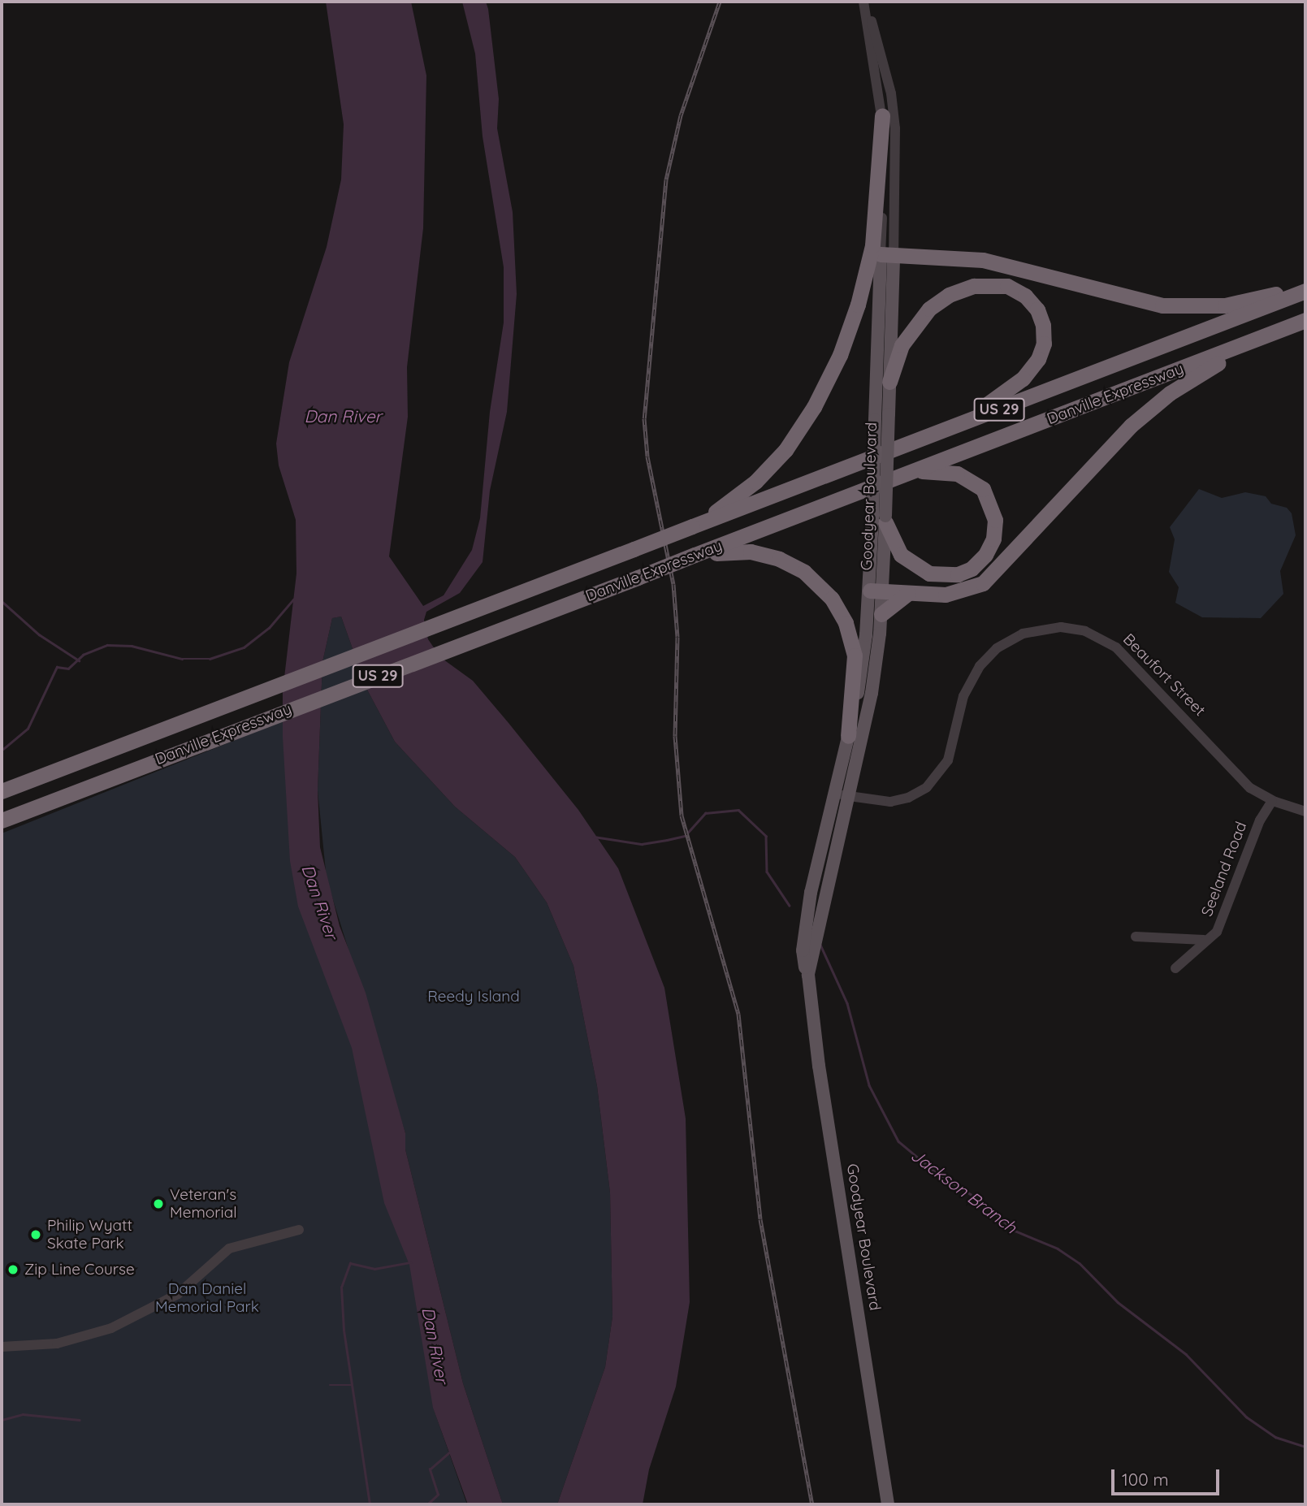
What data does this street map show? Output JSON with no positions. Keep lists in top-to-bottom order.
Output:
{
  "streets": {
    "highway": ["Danville Expressway", "US 29"],
    "main road": ["Goodyear Boulevard"],
    "street": ["Beaufort Street", "Seeland Road"]
  },
  "crossings": [
    ["Goodyear Boulevard", "Beaufort Street"],
    ["Beaufort Street", "Seeland Road"]
  ],
  "water": ["Dan River", "Jackson Branch"],
  "parks": ["Reedy Island", "Dan Daniel Memorial Park"],
  "places": ["Veteran's Memorial", "Philip Wyatt Skate Park", "Zip Line Course"],
  "scale_bar": "100 m"
}
